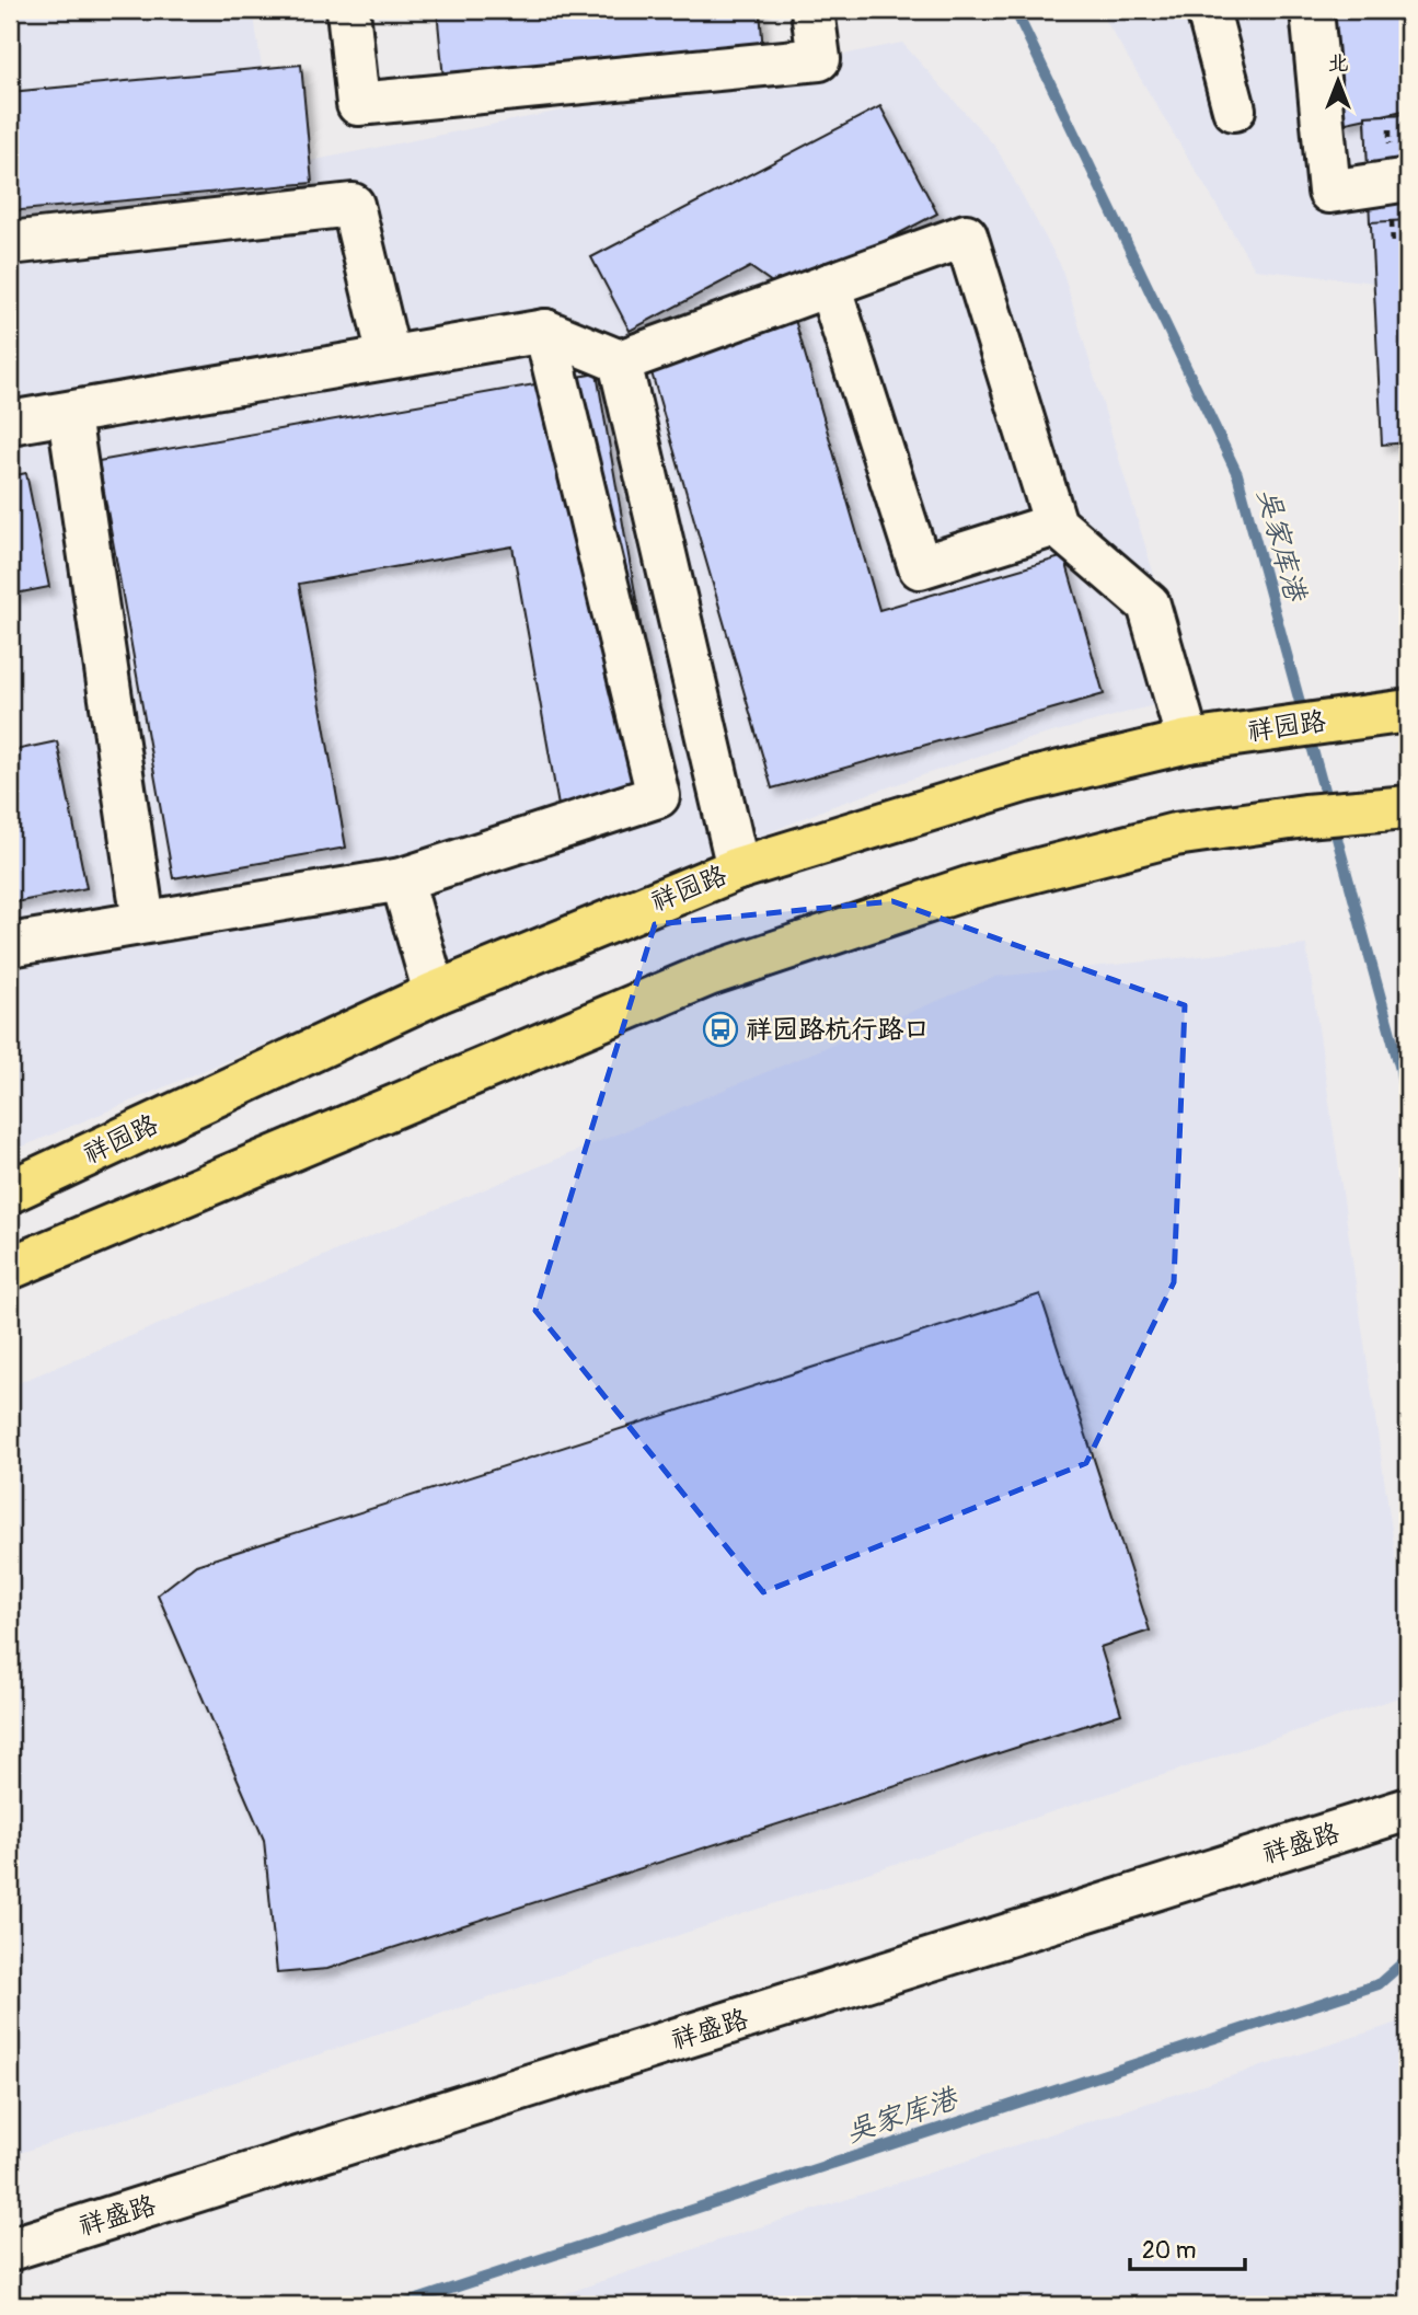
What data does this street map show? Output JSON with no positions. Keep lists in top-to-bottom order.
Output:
{
  "streets": {
    "main road": ["祥园路"],
    "street": ["祥盛路"]
  },
  "water": ["吴家库港"],
  "places": {
    "bus stop": ["祥园路杭行路口"]
  },
  "scale_bar": "20 m",
  "north": "top"
}
